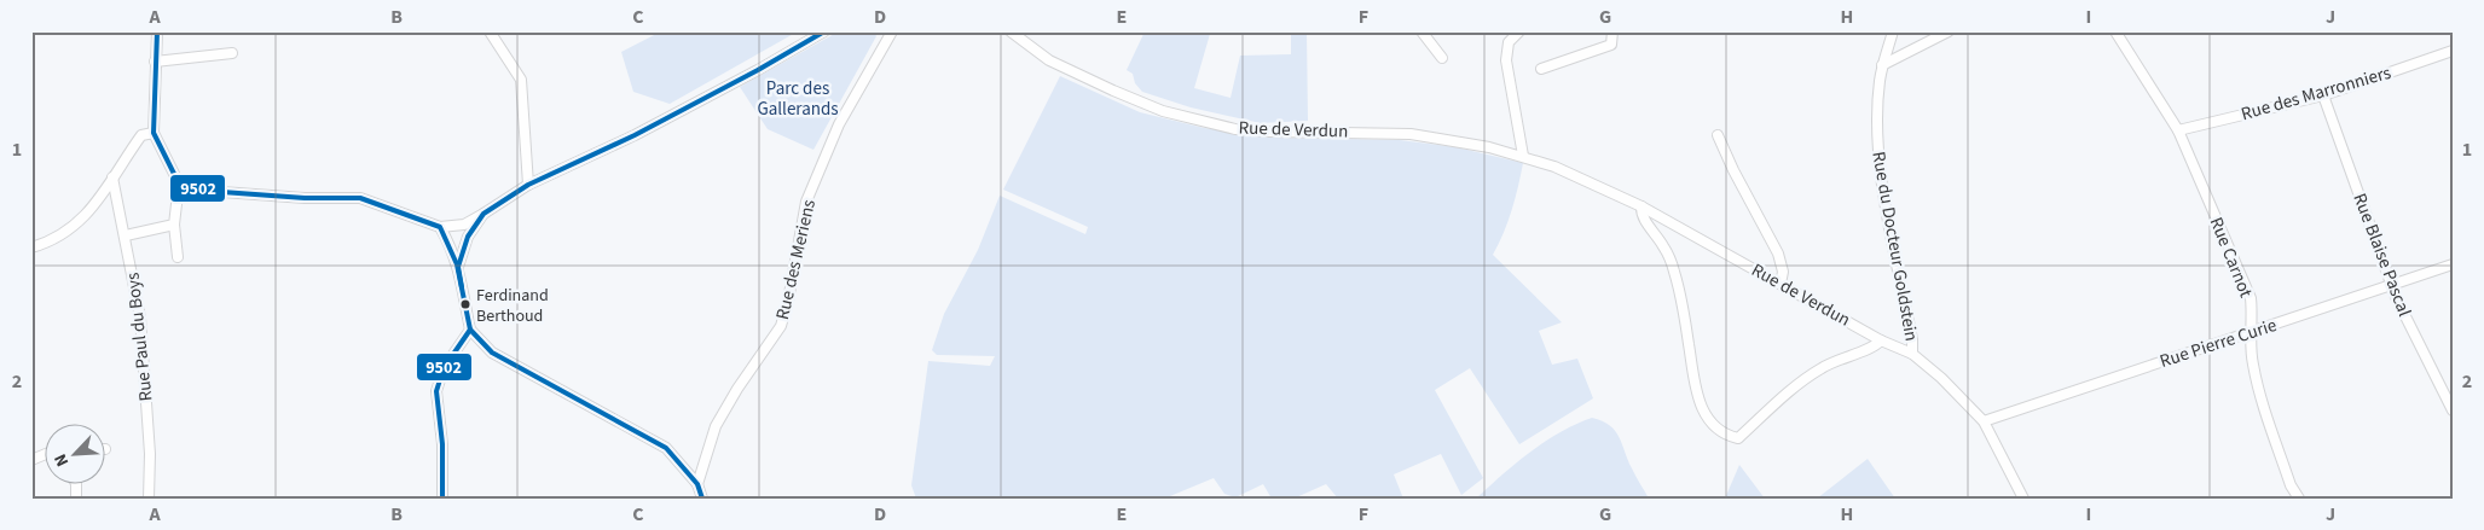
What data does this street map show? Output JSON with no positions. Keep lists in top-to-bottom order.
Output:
{
  "streets": {
    "street": [
      "Rue des Marronniers",
      "Rue de Verdun",
      "Rue du Docteur Goldstein",
      "Rue Blaise Pascal",
      "Rue Carnot",
      "Rue des Meriens",
      "Rue Paul du Boys",
      "Rue Pierre Curie"
    ]
  },
  "crossings": [
    ["Rue des Marronniers", "Rue Blaise Pascal"],
    ["Rue des Marronniers", "Rue Carnot"],
    ["Rue de Verdun", "Rue du Docteur Goldstein"],
    ["Rue de Verdun", "Rue Pierre Curie"],
    ["Rue Blaise Pascal", "Rue Pierre Curie"],
    ["Rue Carnot", "Rue Pierre Curie"]
  ],
  "parks": ["Parc des Gallerands"],
  "places": ["Ferdinand Berthoud"],
  "lines": ["transit line 9502"],
  "north": "bottom left",
  "grid": {
    "columns": [
      "A",
      "B",
      "C",
      "D",
      "E",
      "F",
      "G",
      "H",
      "I",
      "J"
    ],
    "rows": ["1", "2"]
  }
}
